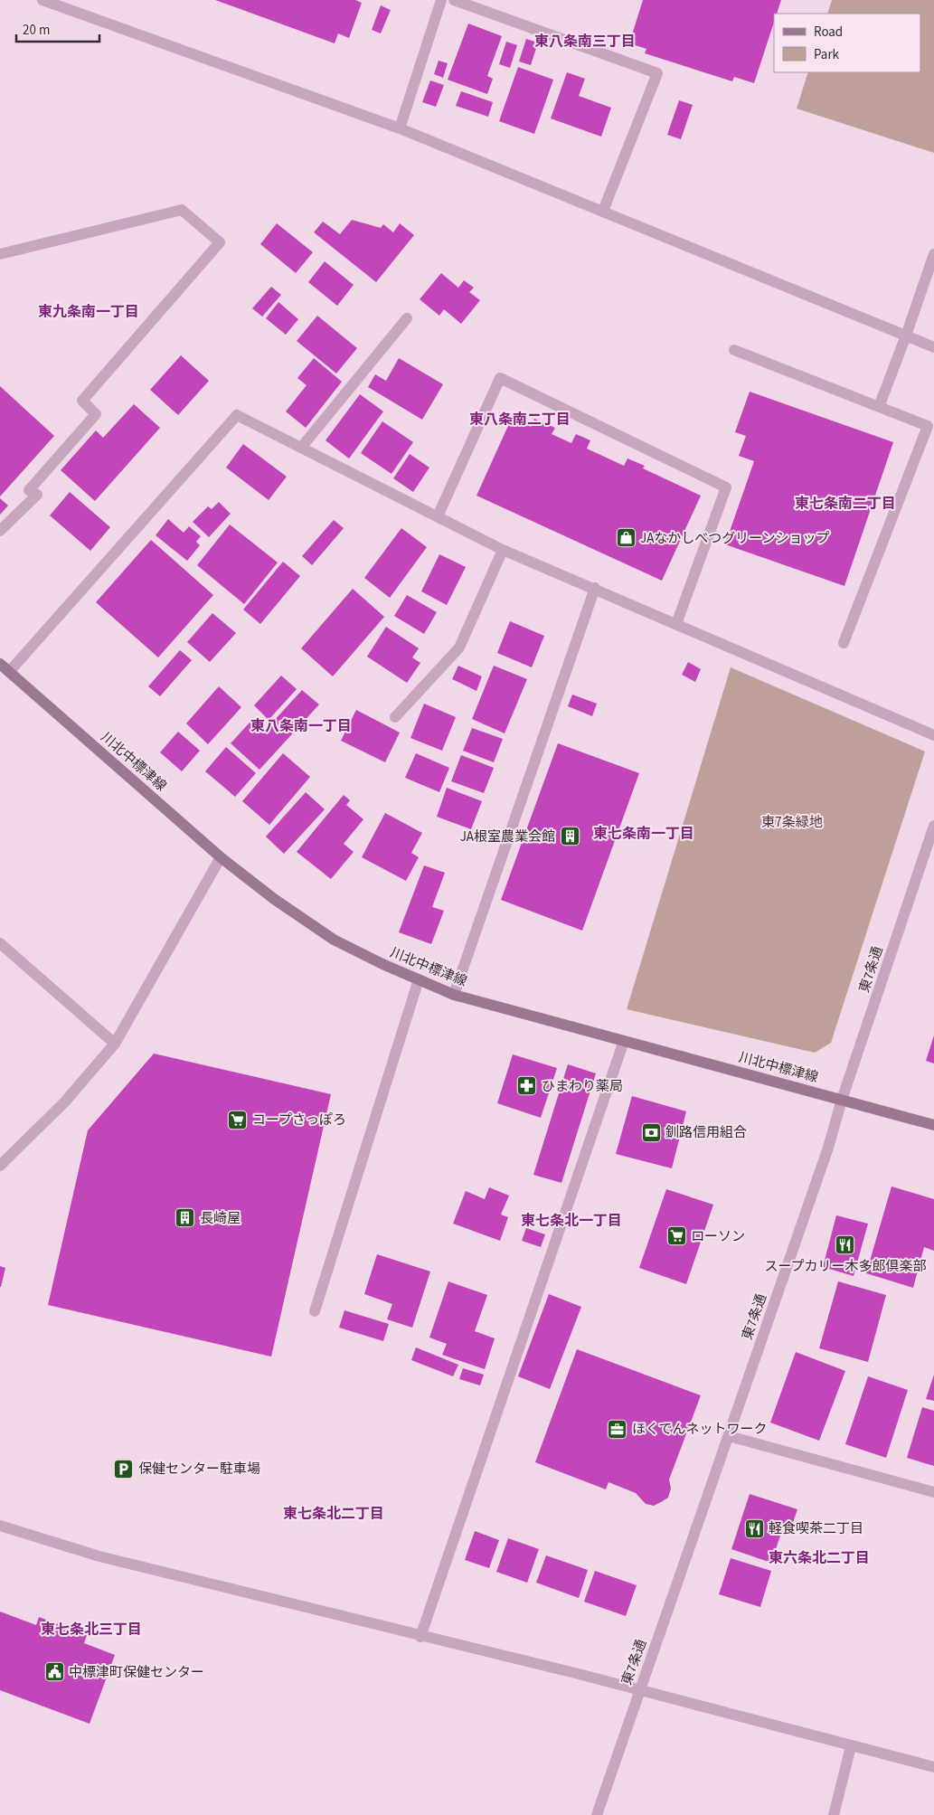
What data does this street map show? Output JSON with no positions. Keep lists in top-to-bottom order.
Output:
{
  "streets": {
    "main road": ["川北中標津線"],
    "street": ["東7条通"]
  },
  "crossings": [
    ["川北中標津線", "東7条通"]
  ],
  "districts": [
    "東八条南三丁目",
    "東九条南一丁目",
    "東八条南二丁目",
    "東七条南二丁目",
    "東八条南一丁目",
    "東七条南一丁目",
    "東七条北一丁目",
    "東七条北二丁目",
    "東六条北二丁目",
    "東七条北三丁目"
  ],
  "parks": ["東7条緑地"],
  "places": {
    "shop": ["JAなかしべつグリーンショップ"],
    "building": ["JA根室農業会館", "長崎屋"],
    "pharmacy": ["ひまわり薬局"],
    "supermarket": ["コープさっぽろ", "ローソン"],
    "bank": ["釧路信用組合"],
    "restaurant": ["スープカリー木多郎倶楽部", "軽食喫茶二丁目"],
    "office": ["ほくでんネットワーク"],
    "parking": ["保健センター駐車場"],
    "public building": ["中標津町保健センター"]
  },
  "legend": ["Road", "Park"],
  "scale_bar": "20 m"
}
